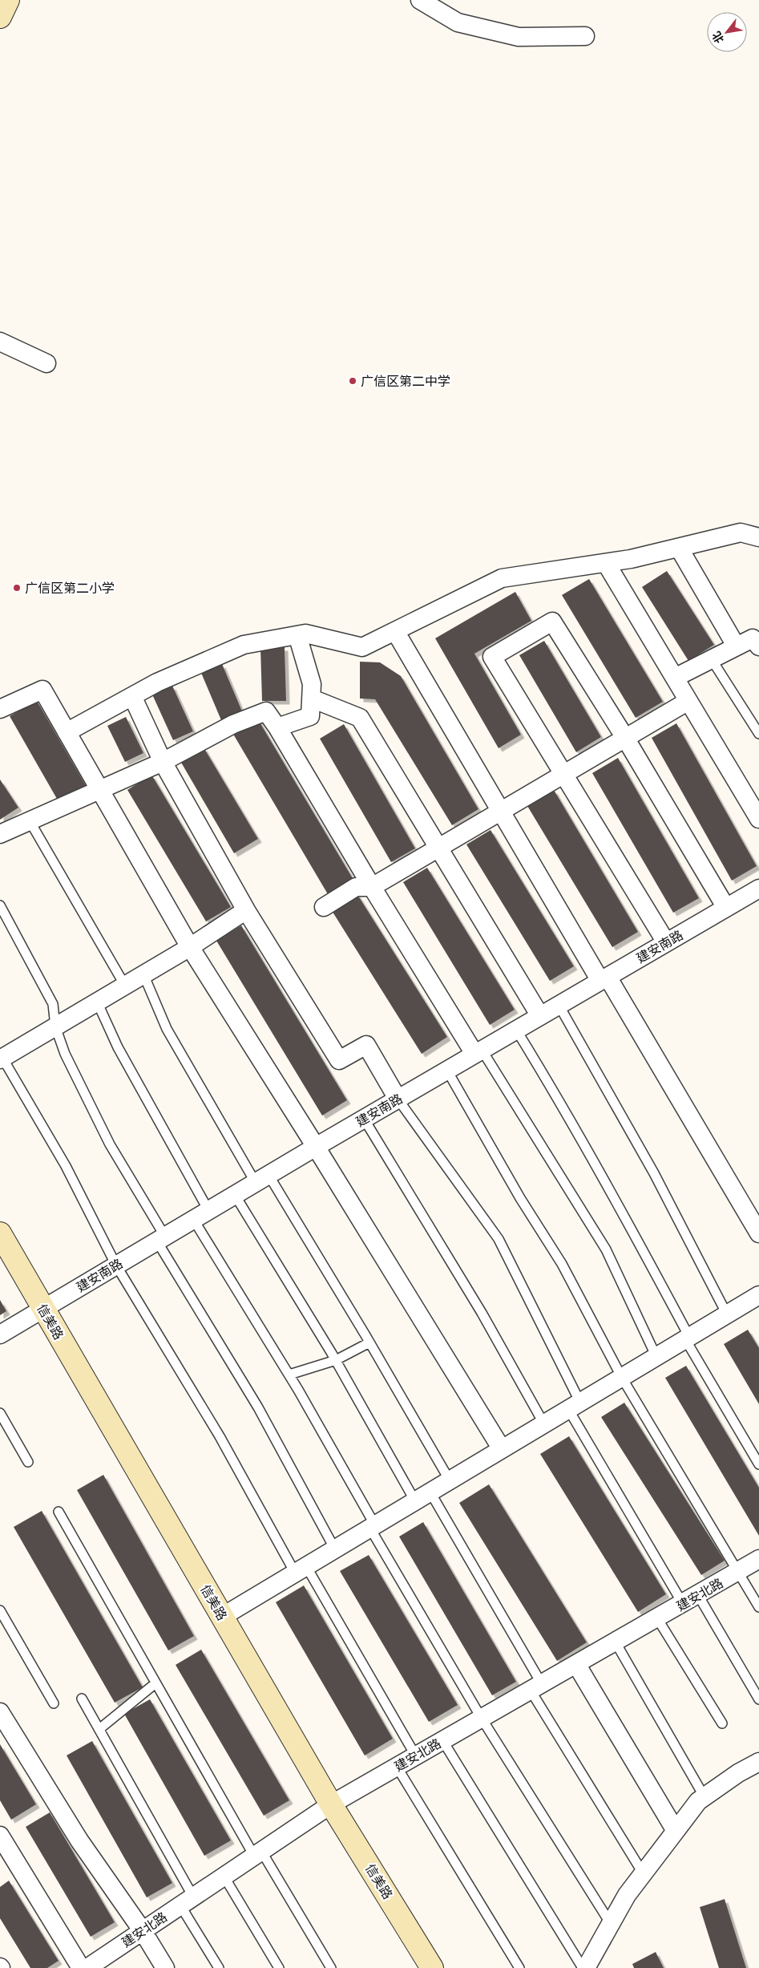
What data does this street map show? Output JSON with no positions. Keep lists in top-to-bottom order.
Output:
{
  "streets": {
    "street": ["建安南路", "信美路", "建安北路"]
  },
  "crossings": [
    ["建安南路", "信美路"],
    ["信美路", "建安北路"]
  ],
  "places": ["广信区第二中学", "广信区第二小学"],
  "north": "bottom left"
}
